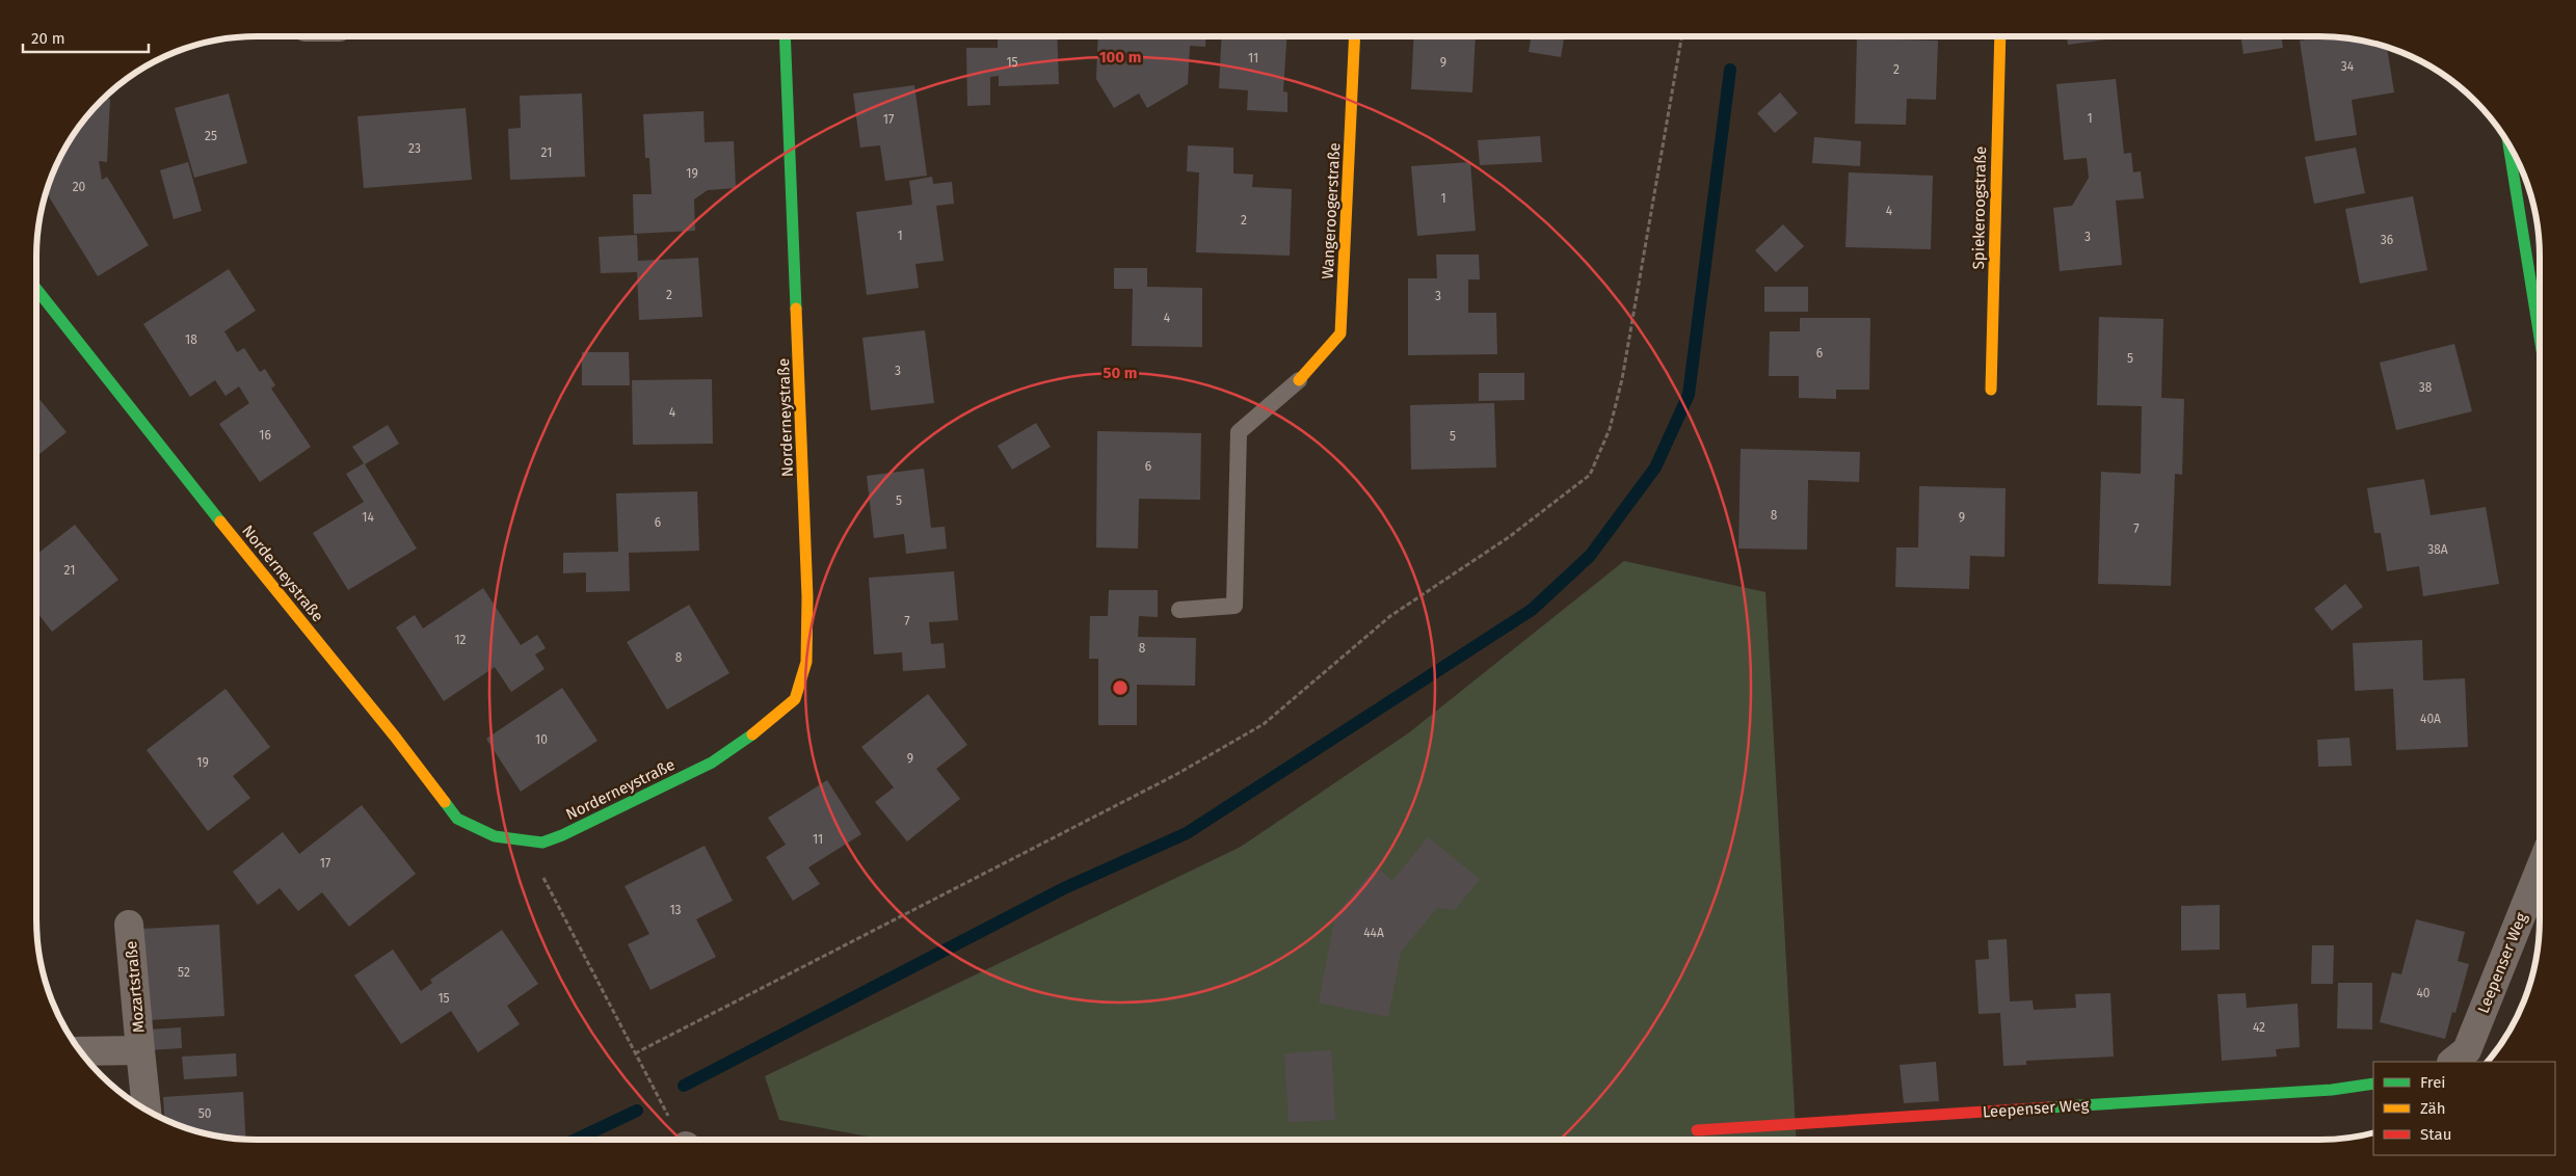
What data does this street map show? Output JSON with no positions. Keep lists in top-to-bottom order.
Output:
{
  "streets": {
    "street": [
      "Spiekeroogstraße",
      "Wangeroogerstraße",
      "Norderneystraße",
      "Leepenser Weg",
      "Mozartstraße"
    ]
  },
  "house_numbers": [
    "11",
    "15",
    "9",
    "34",
    "2",
    "1",
    "17",
    "25",
    "23",
    "21",
    "19",
    "20",
    "1",
    "4",
    "2",
    "1",
    "3",
    "36",
    "2",
    "3",
    "4",
    "18",
    "6",
    "5",
    "3",
    "38",
    "4",
    "16",
    "5",
    "6",
    "5",
    "8",
    "14",
    "9",
    "6",
    "7",
    "38A",
    "21",
    "7",
    "12",
    "8",
    "8",
    "40A",
    "10",
    "9",
    "19",
    "11",
    "17",
    "13",
    "44A",
    "52",
    "40",
    "15",
    "42",
    "50"
  ],
  "legend": ["Frei", "Zäh", "Stau"],
  "scale_bar": "20 m",
  "rings": ["100 m", "50 m"]
}
